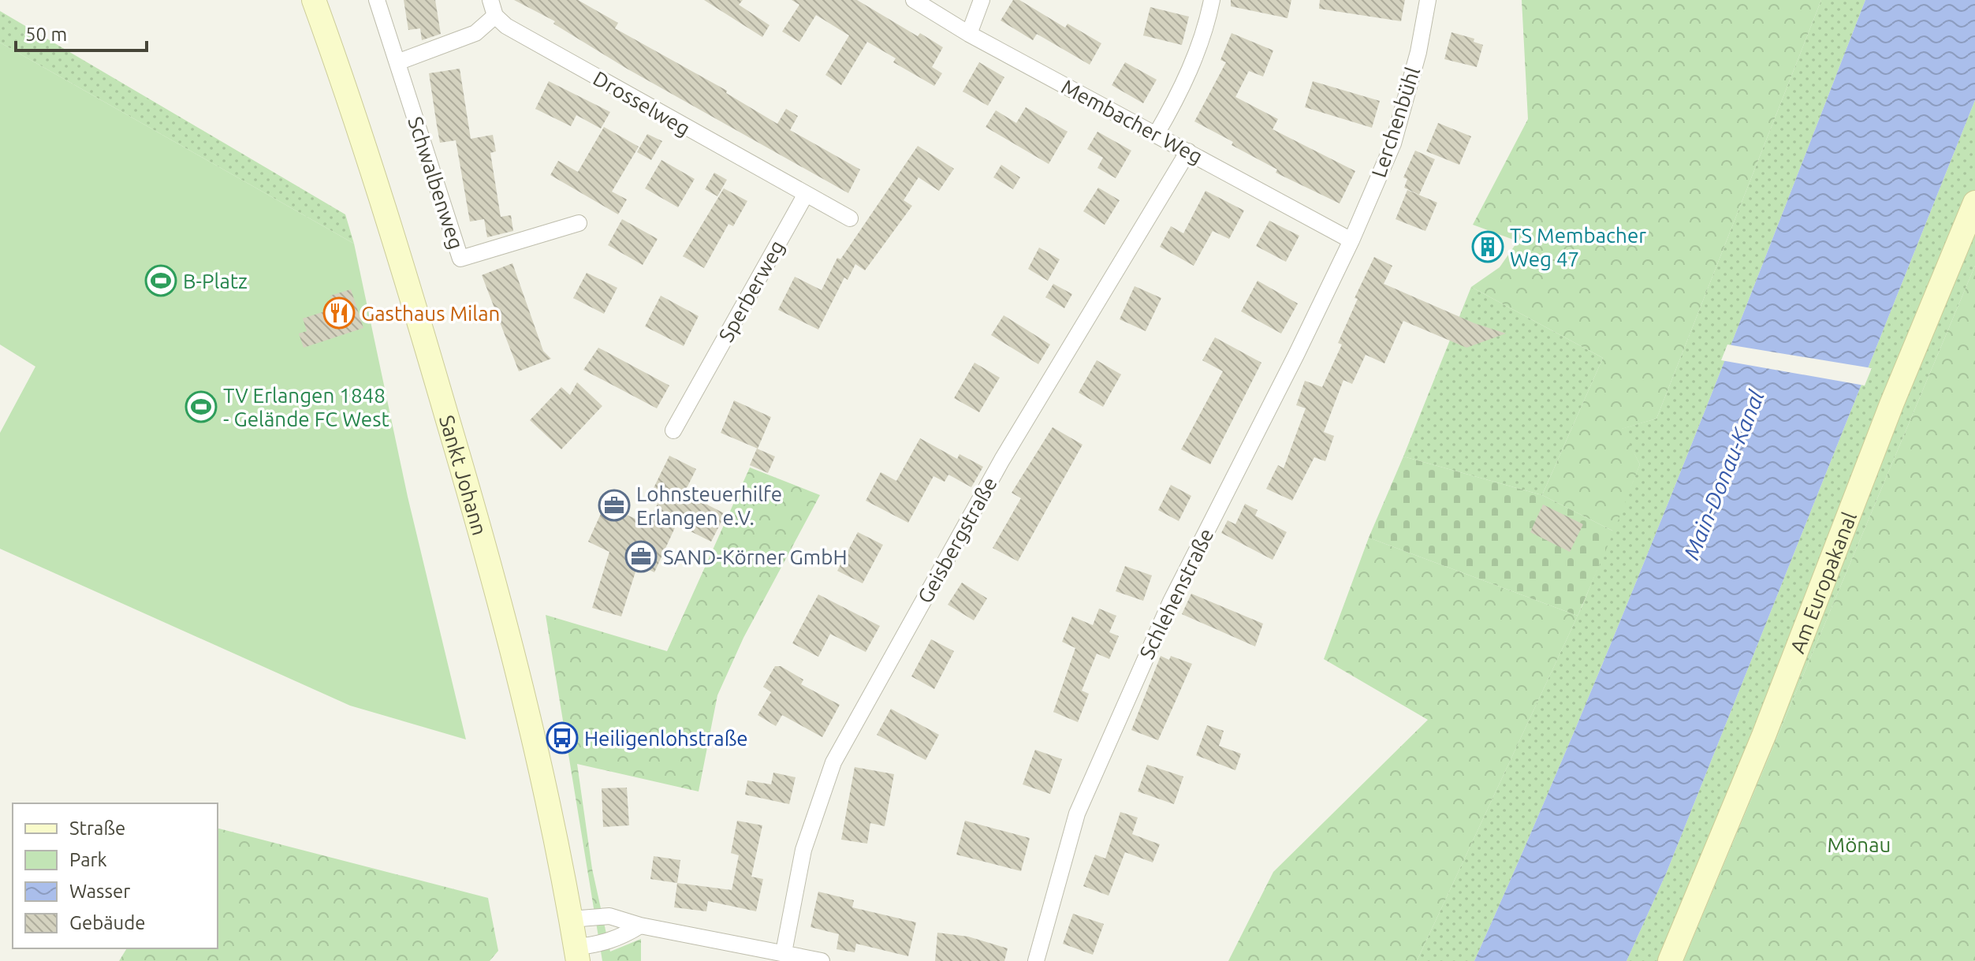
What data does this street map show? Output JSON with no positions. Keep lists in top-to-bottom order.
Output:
{
  "streets": {
    "main road": ["Sankt Johann", "Am Europakanal"],
    "street": [
      "Drosselweg",
      "Membacher Weg",
      "Lerchenbühl",
      "Schwalbenweg",
      "Sperberweg",
      "Geisbergstraße",
      "Schlehenstraße"
    ]
  },
  "crossings": [
    ["Drosselweg", "Sperberweg"],
    ["Membacher Weg", "Lerchenbühl"],
    ["Membacher Weg", "Geisbergstraße"],
    ["Membacher Weg", "Schlehenstraße"],
    ["Lerchenbühl", "Schlehenstraße"]
  ],
  "water": ["Main-Donau-Kanal"],
  "parks": ["Mönau"],
  "places": {
    "building": ["TS Membacher Weg 47"],
    "sports": ["B-Platz", "TV Erlangen 1848 - Gelände FC West"],
    "restaurant": ["Gasthaus Milan"],
    "office": ["Lohnsteuerhilfe Erlangen e.V.", "SAND-Körner GmbH"],
    "bus stop": ["Heiligenlohstraße"]
  },
  "legend": [
    "Straße",
    "Park",
    "Wasser",
    "Gebäude"
  ],
  "scale_bar": "50 m"
}
